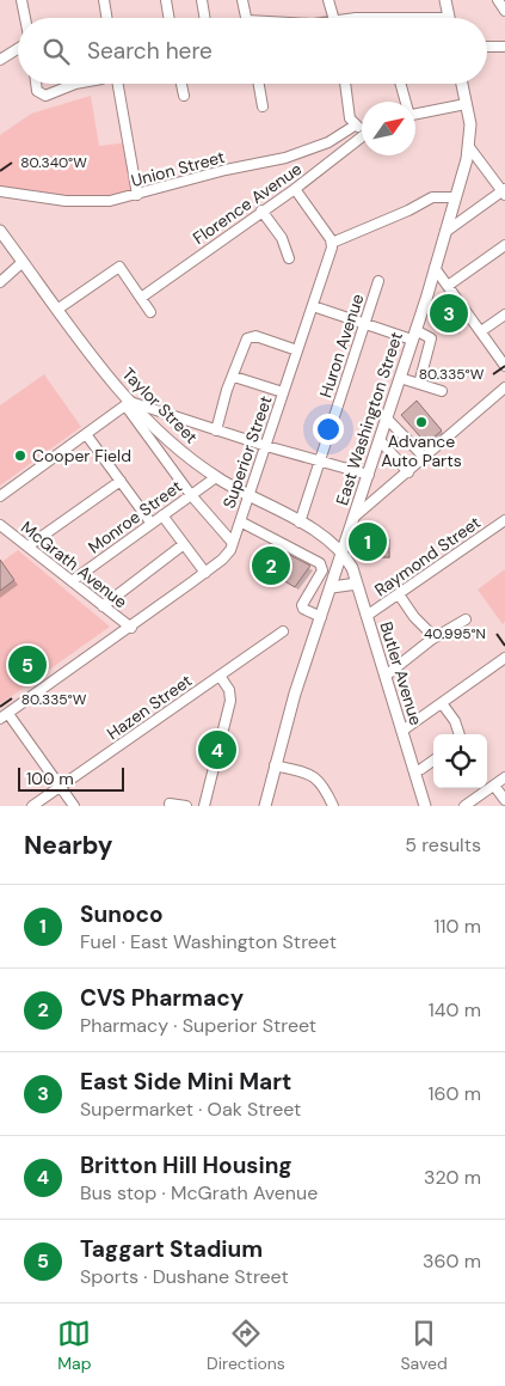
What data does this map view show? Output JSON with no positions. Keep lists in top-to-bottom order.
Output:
{
  "streets": {
    "main road": ["Taylor Street", "East Washington Street", "Butler Avenue"],
    "street": [
      "Union Street",
      "Florence Avenue",
      "Huron Avenue",
      "Superior Street",
      "Monroe Street",
      "Raymond Street",
      "McGrath Avenue",
      "Hazen Street"
    ]
  },
  "crossings": [
    ["Huron Avenue", "Taylor Street"],
    ["Taylor Street", "East Washington Street"],
    ["Taylor Street", "Superior Street"],
    ["Taylor Street", "Monroe Street"],
    ["Taylor Street", "Butler Avenue"],
    ["East Washington Street", "Butler Avenue"],
    ["Superior Street", "McGrath Avenue"],
    ["Monroe Street", "McGrath Avenue"],
    ["Raymond Street", "Butler Avenue"]
  ],
  "places": ["Advance Auto Parts", "Cooper Field"],
  "scale_bar": "100 m",
  "north": "top right",
  "page": {
    "search": "Search here",
    "pins": [
      "3",
      "1",
      "2",
      "5",
      "4"
    ],
    "scale": "100 m",
    "heading": ["Nearby", "5 results"],
    "list": [
      {
        "mark": "1",
        "name": "Sunoco",
        "note": "Fuel · East Washington Street",
        "value": "110 m"
      },
      {
        "mark": "2",
        "name": "CVS Pharmacy",
        "note": "Pharmacy · Superior Street",
        "value": "140 m"
      },
      {
        "mark": "3",
        "name": "East Side Mini Mart",
        "note": "Supermarket · Oak Street",
        "value": "160 m"
      },
      {
        "mark": "4",
        "name": "Britton Hill Housing",
        "note": "Bus stop · McGrath Avenue",
        "value": "320 m"
      },
      {
        "mark": "5",
        "name": "Taggart Stadium",
        "note": "Sports · Dushane Street",
        "value": "360 m"
      }
    ],
    "nav": ["Map", "Directions", "Saved"]
  },
  "coordinates": ["80.340°W", "80.335°W", "40.995°N"]
}
